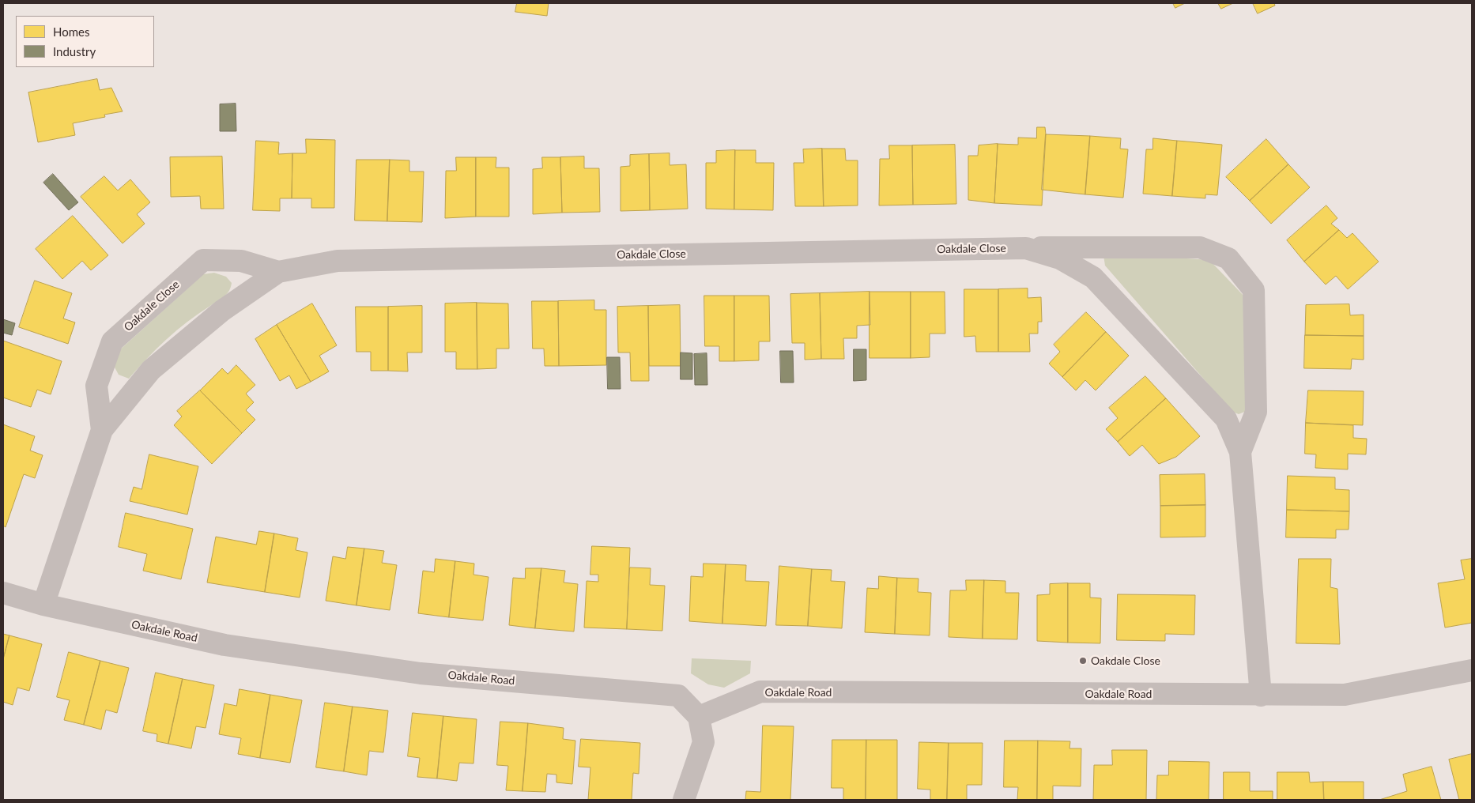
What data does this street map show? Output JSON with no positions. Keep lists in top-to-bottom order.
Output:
{
  "streets": {
    "street": ["Oakdale Close", "Oakdale Road"]
  },
  "crossings": [
    ["Oakdale Close", "Oakdale Road"]
  ],
  "places": ["Oakdale Close"],
  "legend": ["Homes", "Industry"]
}
